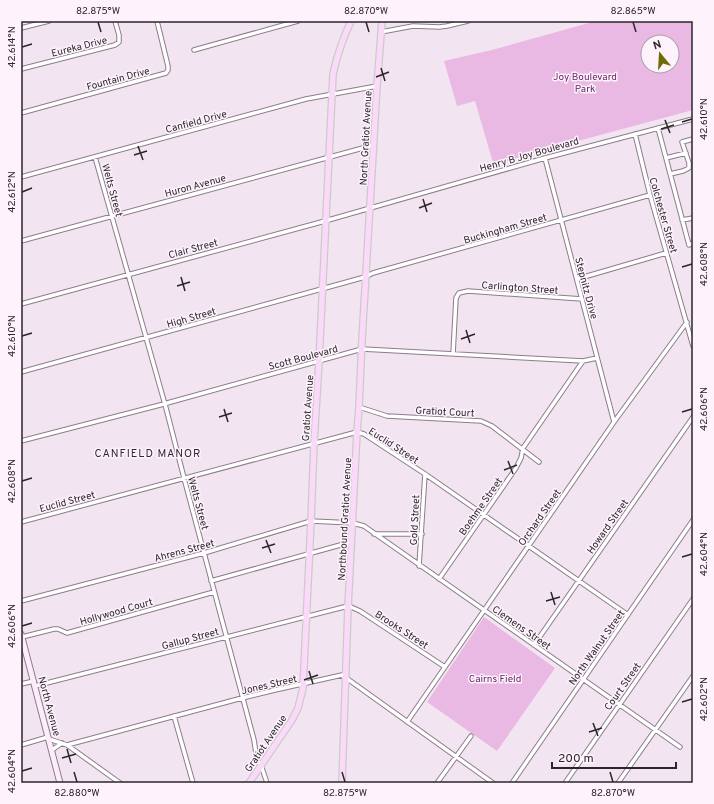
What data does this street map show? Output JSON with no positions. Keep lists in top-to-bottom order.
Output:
{
  "streets": {
    "main road": [
      "North Gratiot Avenue",
      "Gratiot Avenue",
      "Northbound Gratiot Avenue",
      "North Avenue"
    ],
    "street": [
      "Eureka Drive",
      "Fountain Drive",
      "Canfield Drive",
      "Henry B Joy Boulevard",
      "Huron Avenue",
      "Welts Street",
      "Colchester Street",
      "Buckingham Street",
      "Clair Street",
      "Carlington Street",
      "Stepnitz Drive",
      "High Street",
      "Scott Boulevard",
      "Gratiot Court",
      "Euclid Street",
      "Boehme Street",
      "Orchard Street",
      "Gold Street",
      "Howard Street",
      "Ahrens Street",
      "Hollywood Court",
      "Clemens Street",
      "Brooks Street",
      "Gallup Street",
      "North Walnut Street",
      "Jones Street",
      "Court Street"
    ]
  },
  "crossings": [
    ["Canfield Drive", "North Gratiot Avenue"],
    ["Canfield Drive", "Welts Street"],
    ["Canfield Drive", "Gratiot Avenue"],
    ["North Gratiot Avenue", "Henry B Joy Boulevard"],
    ["North Gratiot Avenue", "Huron Avenue"],
    ["North Gratiot Avenue", "Clair Street"],
    ["North Gratiot Avenue", "Northbound Gratiot Avenue"],
    ["Henry B Joy Boulevard", "Colchester Street"],
    ["Henry B Joy Boulevard", "Clair Street"],
    ["Henry B Joy Boulevard", "Stepnitz Drive"],
    ["Huron Avenue", "Welts Street"],
    ["Huron Avenue", "Gratiot Avenue"],
    ["Welts Street", "Clair Street"],
    ["Welts Street", "High Street"],
    ["Welts Street", "Scott Boulevard"],
    ["Welts Street", "Gratiot Avenue"],
    ["Welts Street", "Euclid Street"],
    ["Welts Street", "Ahrens Street"],
    ["Welts Street", "Hollywood Court"],
    ["Welts Street", "Gallup Street"],
    ["Welts Street", "Jones Street"],
    ["Colchester Street", "Buckingham Street"],
    ["Colchester Street", "Orchard Street"],
    ["Buckingham Street", "Stepnitz Drive"],
    ["Buckingham Street", "High Street"],
    ["Buckingham Street", "Northbound Gratiot Avenue"],
    ["Clair Street", "Gratiot Avenue"],
    ["Carlington Street", "Stepnitz Drive"],
    ["Carlington Street", "Scott Boulevard"],
    ["Stepnitz Drive", "Scott Boulevard"],
    ["Stepnitz Drive", "Orchard Street"],
    ["High Street", "Gratiot Avenue"],
    ["High Street", "Northbound Gratiot Avenue"],
    ["Scott Boulevard", "Gratiot Avenue"],
    ["Scott Boulevard", "Boehme Street"],
    ["Scott Boulevard", "Northbound Gratiot Avenue"],
    ["Gratiot Avenue", "Euclid Street"],
    ["Gratiot Avenue", "Ahrens Street"],
    ["Gratiot Avenue", "Gallup Street"],
    ["Gratiot Avenue", "Jones Street"],
    ["Gratiot Court", "Boehme Street"],
    ["Gratiot Court", "Northbound Gratiot Avenue"],
    ["Euclid Street", "Boehme Street"],
    ["Euclid Street", "Orchard Street"],
    ["Euclid Street", "Northbound Gratiot Avenue"],
    ["Euclid Street", "Gold Street"],
    ["Euclid Street", "Howard Street"],
    ["Euclid Street", "North Walnut Street"],
    ["Boehme Street", "Clemens Street"],
    ["Orchard Street", "Clemens Street"],
    ["Orchard Street", "Brooks Street"],
    ["Northbound Gratiot Avenue", "Ahrens Street"],
    ["Northbound Gratiot Avenue", "Clemens Street"],
    ["Northbound Gratiot Avenue", "Brooks Street"],
    ["Northbound Gratiot Avenue", "Gallup Street"],
    ["Northbound Gratiot Avenue", "Jones Street"],
    ["Gold Street", "Clemens Street"],
    ["Howard Street", "Clemens Street"],
    ["Ahrens Street", "Clemens Street"],
    ["Hollywood Court", "North Avenue"],
    ["Clemens Street", "North Walnut Street"],
    ["Clemens Street", "Court Street"],
    ["Brooks Street", "Gallup Street"],
    ["Gallup Street", "North Avenue"]
  ],
  "districts": ["CANFIELD MANOR"],
  "parks": ["Joy Boulevard Park", "Cairns Field"],
  "scale_bar": "200 m",
  "north": "top",
  "coordinates": [
    "82.875°W",
    "82.870°W",
    "82.865°W",
    "42.614°N",
    "42.610°N",
    "42.612°N",
    "42.608°N",
    "42.606°N",
    "42.604°N",
    "42.602°N",
    "82.880°W"
  ]
}
